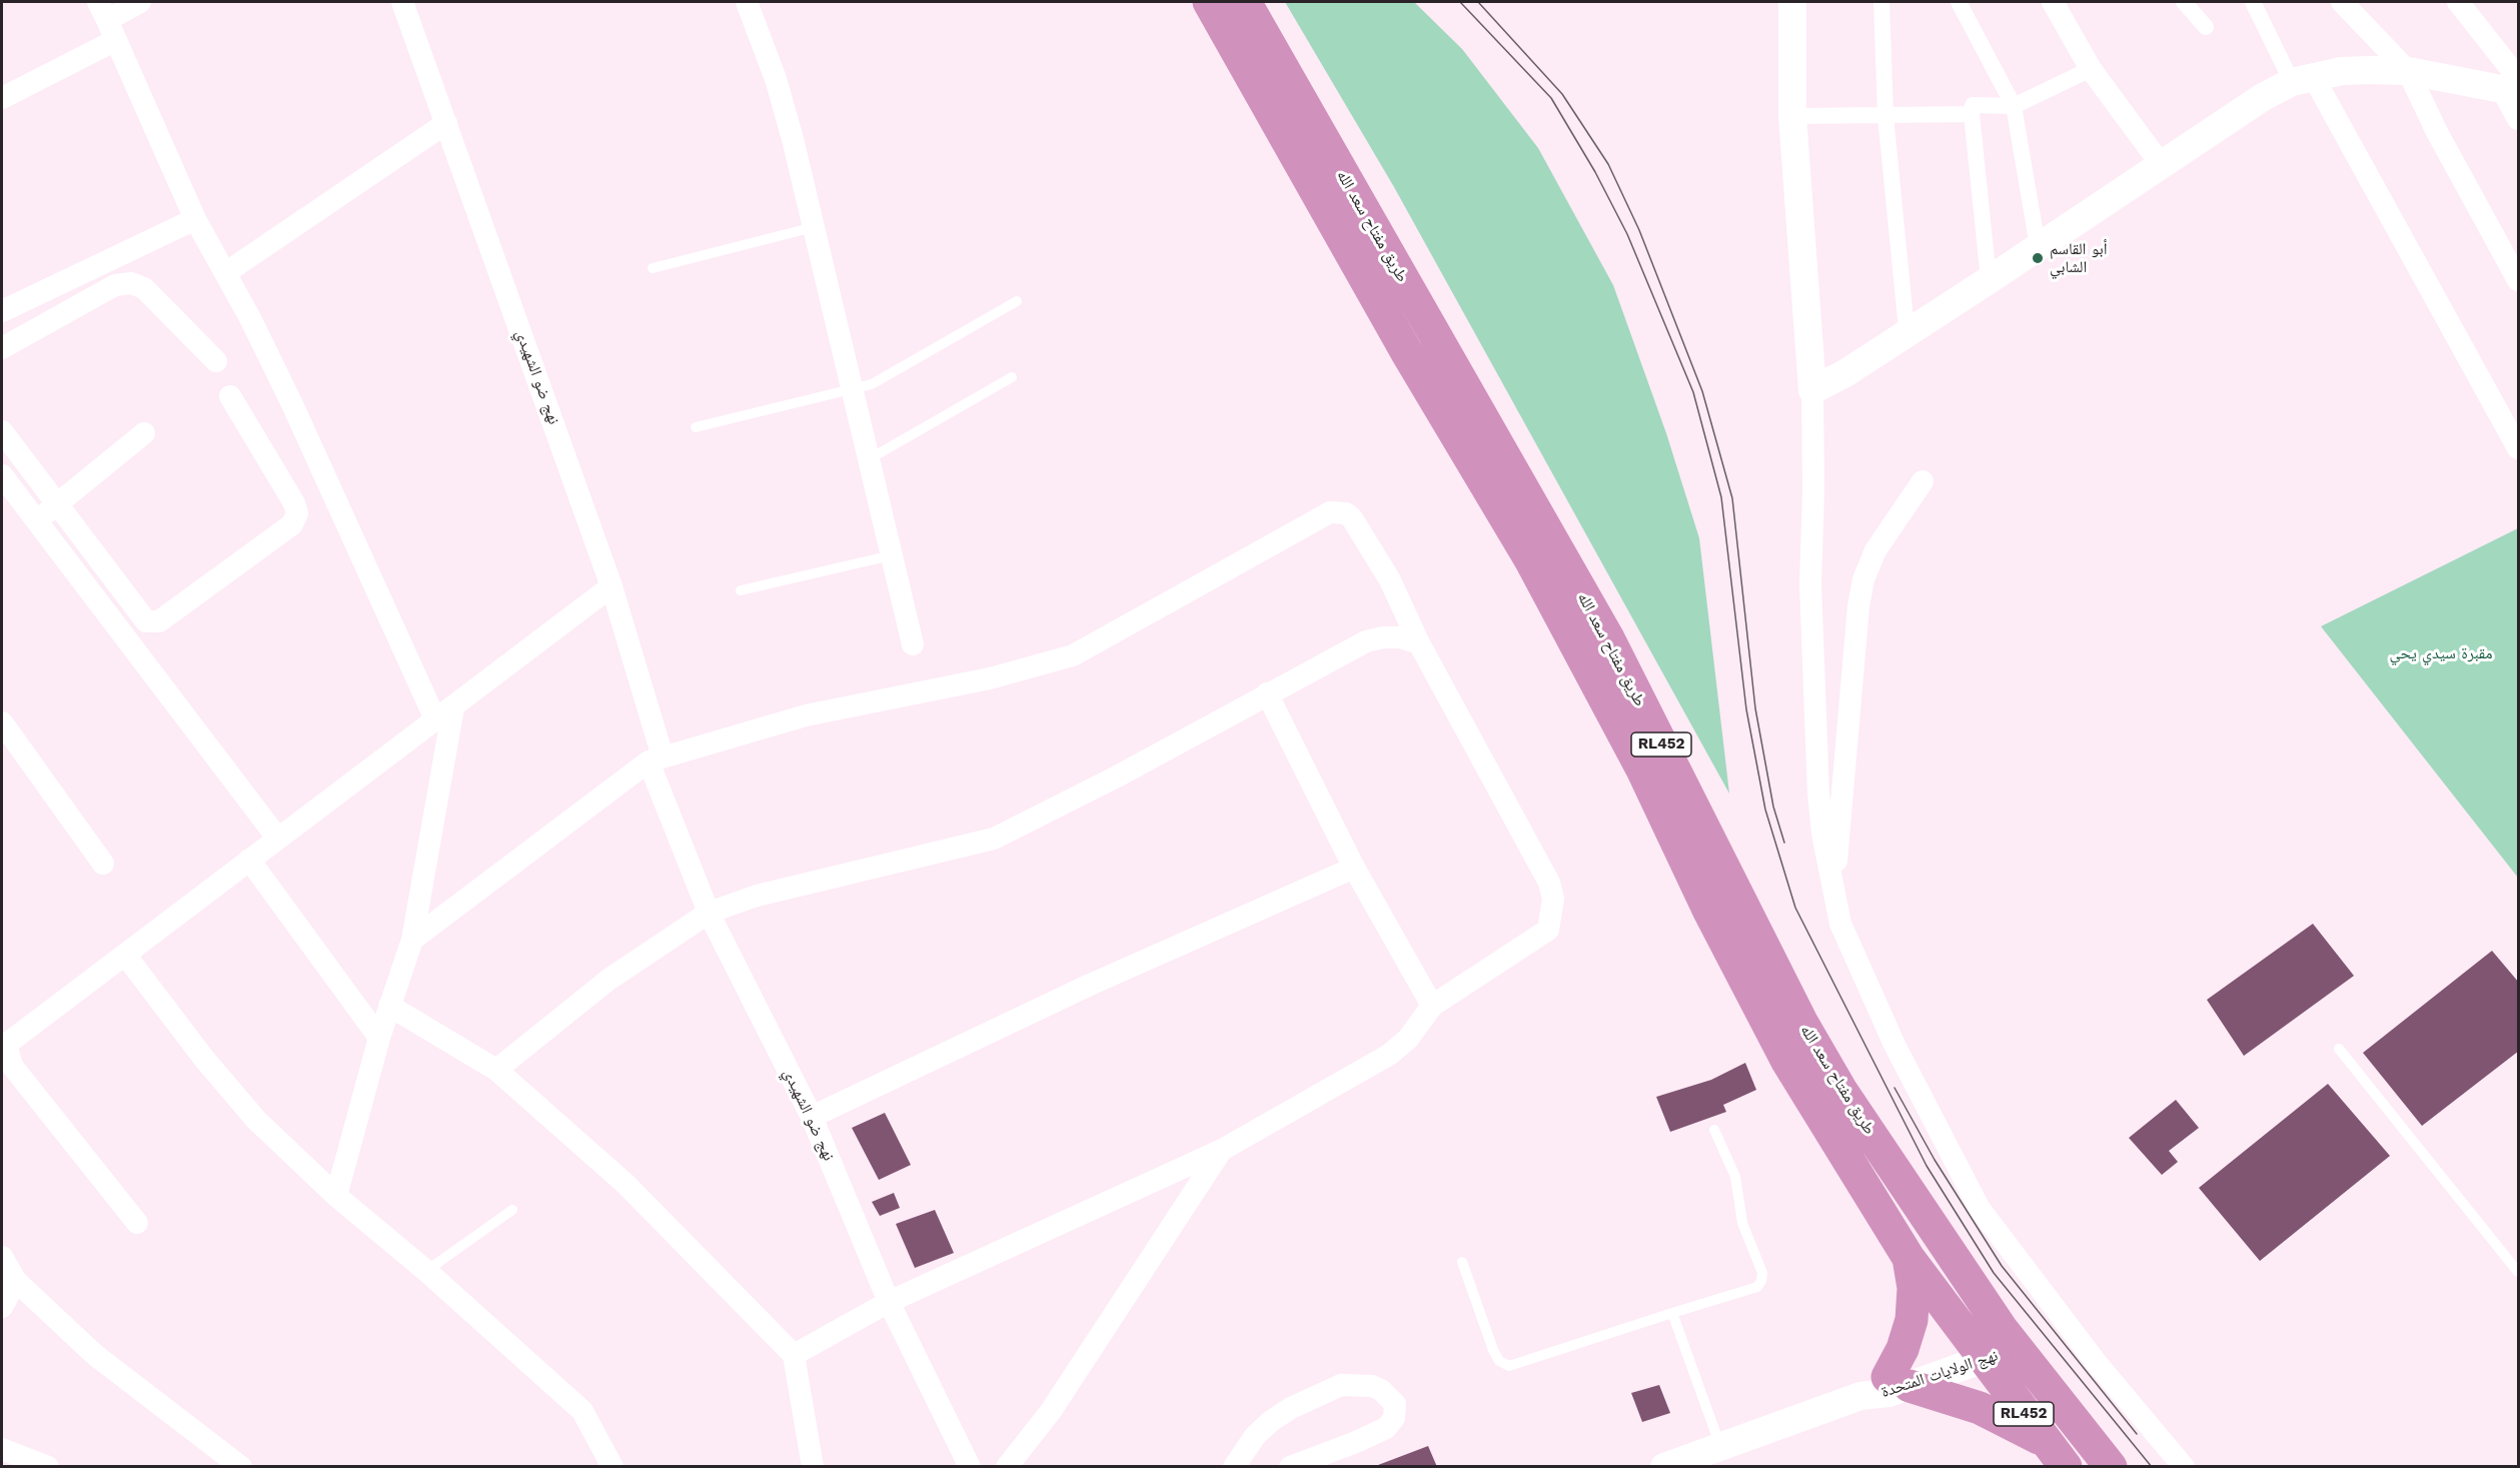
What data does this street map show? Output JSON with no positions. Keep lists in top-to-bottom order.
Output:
{
  "streets": {
    "highway": ["طريق مفتاح سعد الله", "RL452"],
    "street": ["نهج ضو الشهيدي", "نهج الولايات المتحدة"]
  },
  "crossings": [
    ["طريق مفتاح سعد الله", "نهج الولايات المتحدة"]
  ],
  "parks": ["مقبرة سيدي يحي"],
  "places": ["أبو القاسم الشابي"]
}
